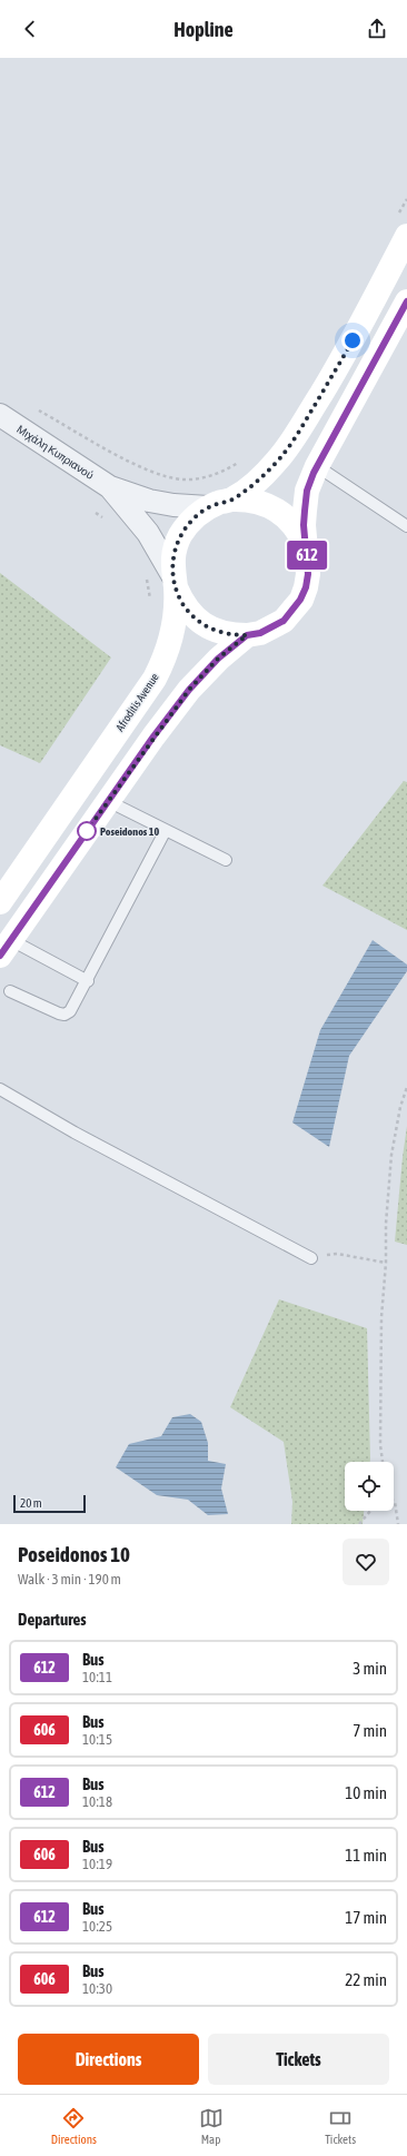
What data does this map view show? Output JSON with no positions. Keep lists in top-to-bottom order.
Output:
{
  "streets": {
    "main road": ["Afroditis Avenue"],
    "street": ["Μιχάλη Κυπριανού"]
  },
  "crossings": [
    ["Μιχάλη Κυπριανού", "Afroditis Avenue"]
  ],
  "places": ["Poseidonos 10"],
  "lines": ["bus line 612"],
  "scale_bar": "20 m",
  "page": {
    "header": "Hopline",
    "on_map": "612",
    "scale": "20 m",
    "heading": [
      ["Poseidonos 10", "Walk · 3 min · 190 m"],
      "Departures"
    ],
    "list": [
      {
        "mark": "612",
        "name": "Bus",
        "note": "10:11",
        "value": "3 min"
      },
      {
        "mark": "606",
        "name": "Bus",
        "note": "10:15",
        "value": "7 min"
      },
      {
        "mark": "612",
        "name": "Bus",
        "note": "10:18",
        "value": "10 min"
      },
      {
        "mark": "606",
        "name": "Bus",
        "note": "10:19",
        "value": "11 min"
      },
      {
        "mark": "612",
        "name": "Bus",
        "note": "10:25",
        "value": "17 min"
      },
      {
        "mark": "606",
        "name": "Bus",
        "note": "10:30",
        "value": "22 min"
      }
    ],
    "buttons": ["Directions", "Tickets"],
    "tabs": ["Directions", "Map", "Tickets"]
  }
}
